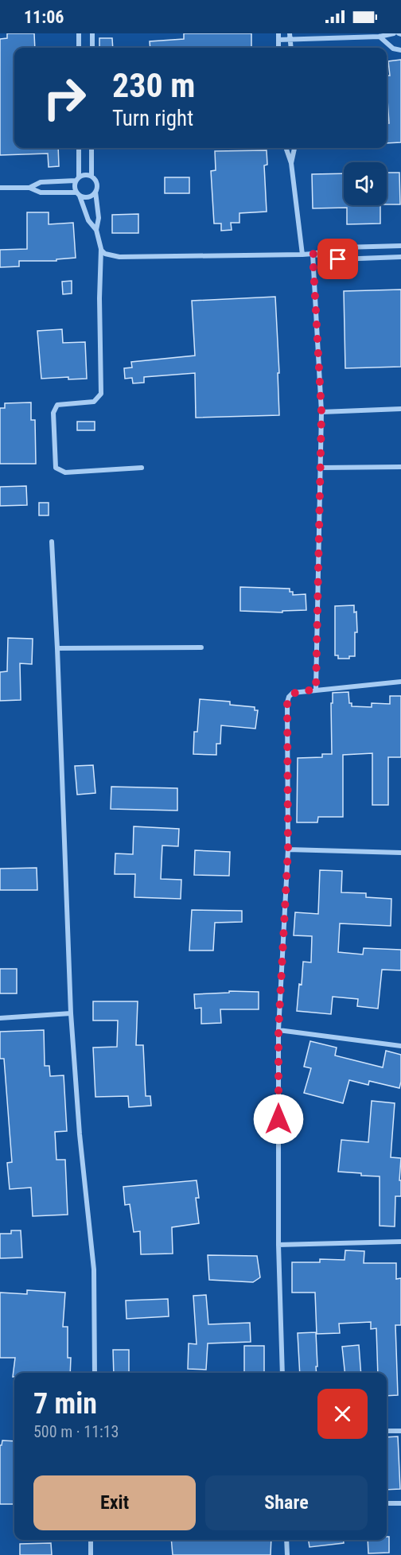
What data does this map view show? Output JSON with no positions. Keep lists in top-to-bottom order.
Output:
{
  "page": {
    "status": "11:06",
    "turn": ["230 m", "Turn right"],
    "heading": ["7 min", "500 m · 11:13"],
    "buttons": ["Exit", "Share"]
  }
}
